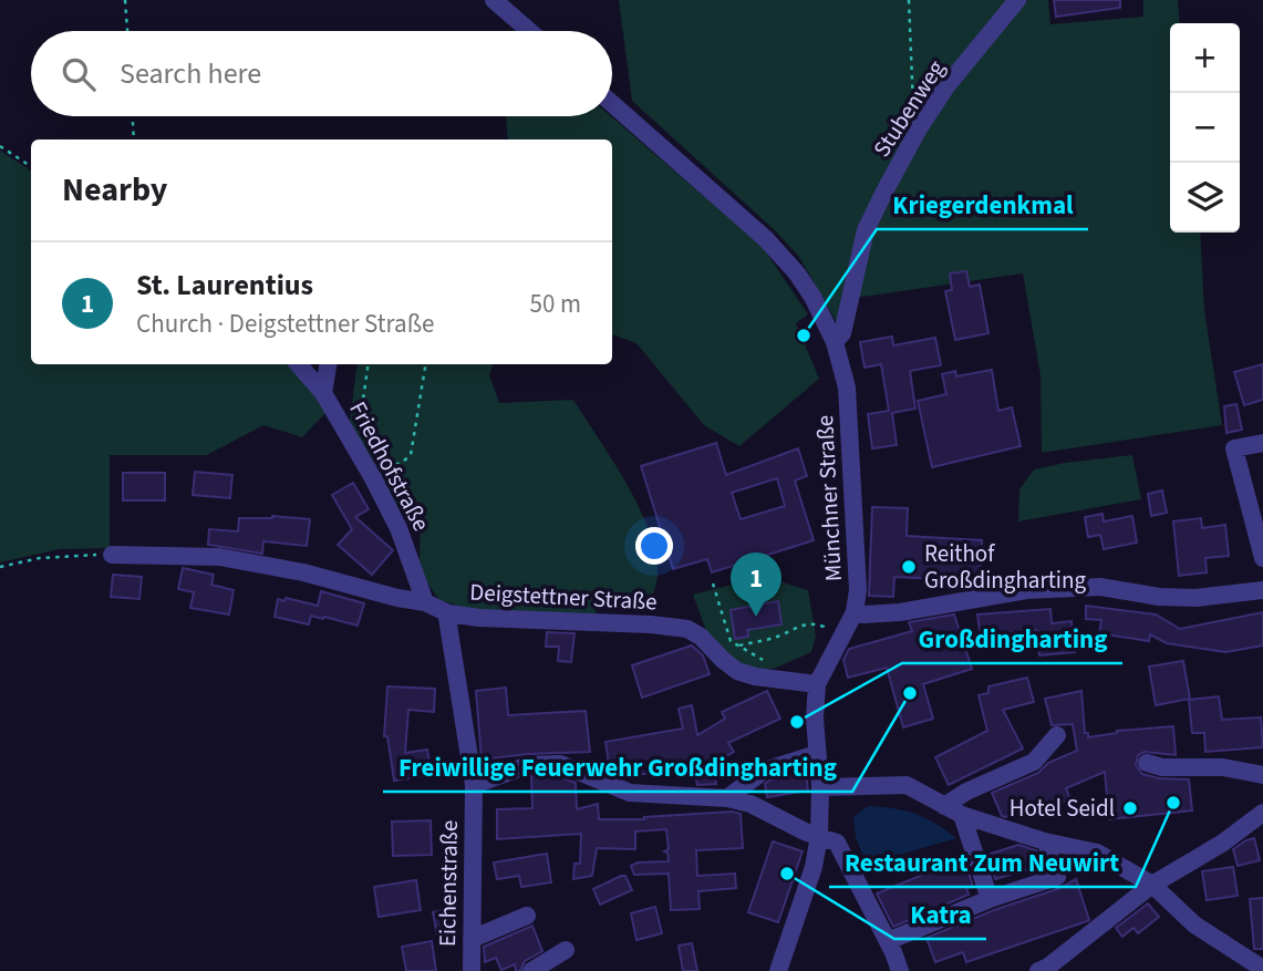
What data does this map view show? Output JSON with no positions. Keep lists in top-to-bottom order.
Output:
{
  "streets": {
    "street": [
      "Stubenweg",
      "Friedhofstraße",
      "Münchner Straße",
      "Deigstettner Straße",
      "Eichenstraße"
    ]
  },
  "crossings": [
    ["Stubenweg", "Münchner Straße"],
    ["Friedhofstraße", "Deigstettner Straße"],
    ["Münchner Straße", "Deigstettner Straße"],
    ["Deigstettner Straße", "Eichenstraße"]
  ],
  "places": [
    "Kriegerdenkmal",
    "Reithof Großdingharting",
    "Freiwillige Feuerwehr Großdingharting",
    "Großdingharting",
    "Restaurant Zum Neuwirt",
    "Hotel Seidl",
    "Katra"
  ],
  "page": {
    "map_buttons": ["+", "−"],
    "search": "Search here",
    "heading": "Nearby",
    "list": [
      {
        "mark": "1",
        "name": "St. Laurentius",
        "note": "Church · Deigstettner Straße",
        "value": "50 m"
      }
    ],
    "pins": "1"
  }
}
